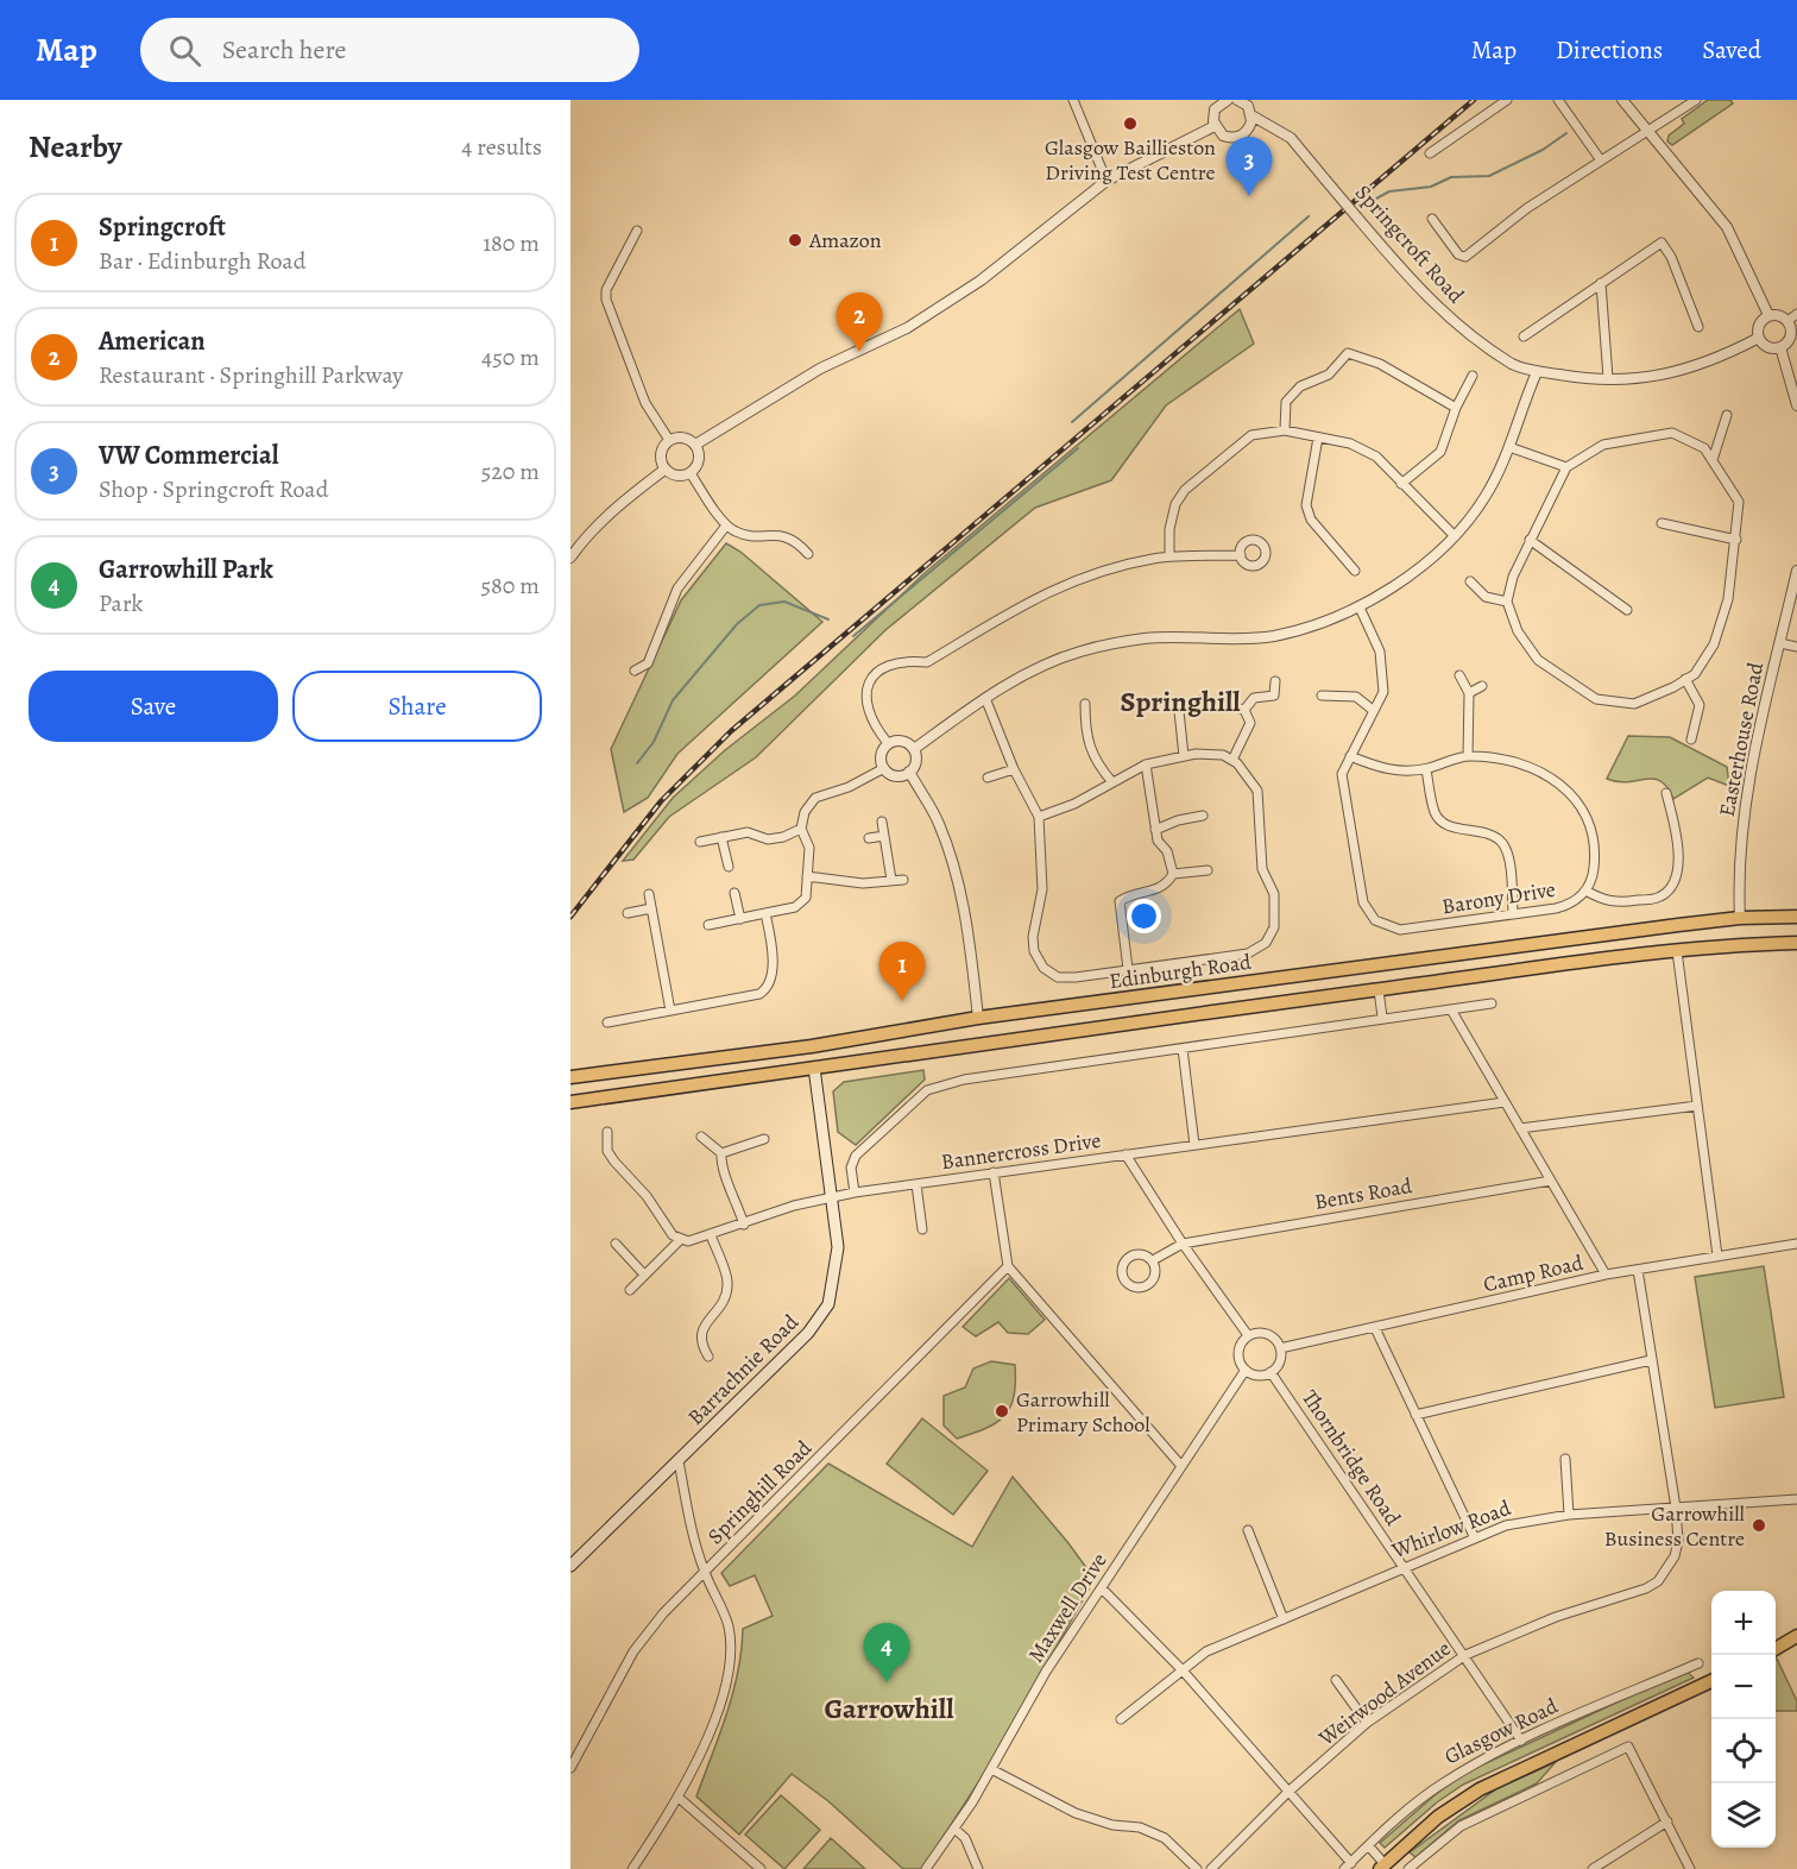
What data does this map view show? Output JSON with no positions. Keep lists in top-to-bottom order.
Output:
{
  "streets": {
    "main road": ["Edinburgh Road", "Barrachnie Road", "Glasgow Road"],
    "street": [
      "Springcroft Road",
      "Easterhouse Road",
      "Barony Drive",
      "Bannercross Drive",
      "Bents Road",
      "Camp Road",
      "Thornbridge Road",
      "Springhill Road",
      "Whirlow Road",
      "Maxwell Drive",
      "Weirwood Avenue"
    ]
  },
  "crossings": [
    ["Easterhouse Road", "Edinburgh Road"],
    ["Edinburgh Road", "Barrachnie Road"],
    ["Bannercross Drive", "Barrachnie Road"],
    ["Camp Road", "Thornbridge Road"],
    ["Camp Road", "Maxwell Drive"],
    ["Camp Road", "Weirwood Avenue"],
    ["Thornbridge Road", "Whirlow Road"],
    ["Thornbridge Road", "Maxwell Drive"],
    ["Thornbridge Road", "Weirwood Avenue"],
    ["Thornbridge Road", "Glasgow Road"],
    ["Whirlow Road", "Weirwood Avenue"]
  ],
  "districts": ["Springhill", "Garrowhill"],
  "places": [
    "Glasgow Baillieston Driving Test Centre",
    "Amazon",
    "Garrowhill Primary School",
    "Garrowhill Business Centre"
  ],
  "page": {
    "header": "Map",
    "search": "Search here",
    "nav": ["Map", "Directions", "Saved"],
    "heading": ["Nearby", "4 results"],
    "pins": [
      "3",
      "2",
      "1",
      "4"
    ],
    "list": [
      {
        "mark": "1",
        "name": "Springcroft",
        "note": "Bar · Edinburgh Road",
        "value": "180 m"
      },
      {
        "mark": "2",
        "name": "American",
        "note": "Restaurant · Springhill Parkway",
        "value": "450 m"
      },
      {
        "mark": "3",
        "name": "VW Commercial",
        "note": "Shop · Springcroft Road",
        "value": "520 m"
      },
      {
        "mark": "4",
        "name": "Garrowhill Park",
        "note": "Park",
        "value": "580 m"
      }
    ],
    "buttons": ["Save", "Share"],
    "map_buttons": ["+", "−"]
  }
}
